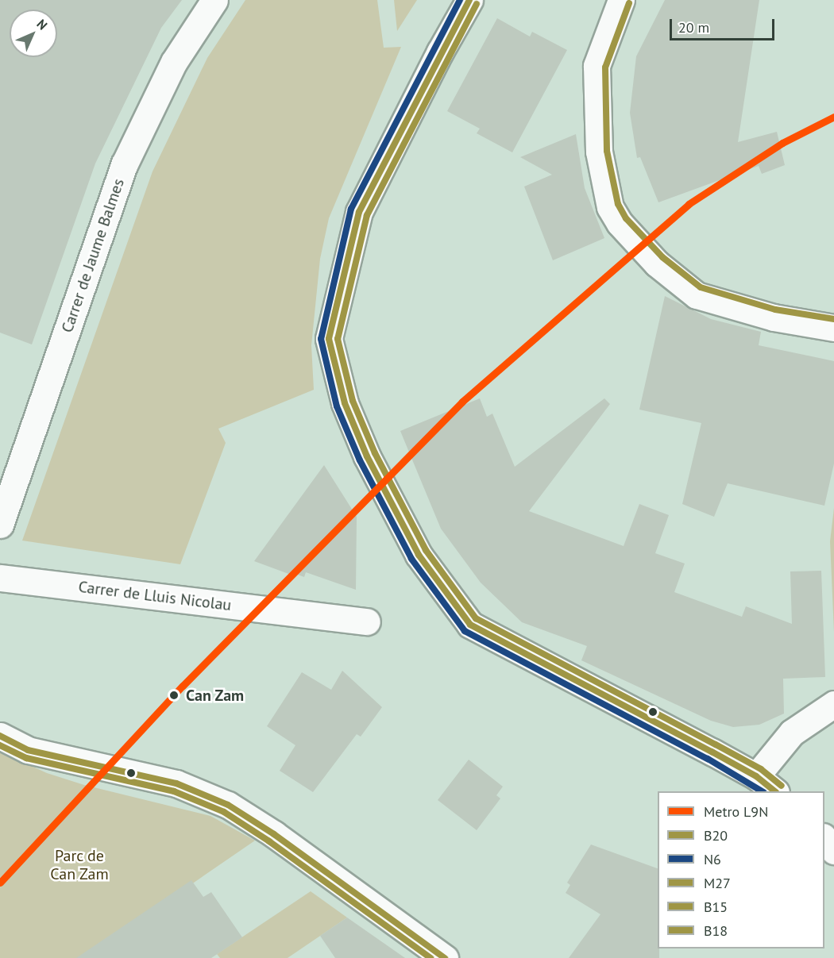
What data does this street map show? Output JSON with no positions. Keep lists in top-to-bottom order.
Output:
{
  "streets": {
    "street": ["Carrer de Jaume Balmes", "Carrer de Lluis Nicolau"]
  },
  "parks": ["Parc de Can Zam"],
  "places": ["Can Zam"],
  "lines": [
    "transit line B20",
    "transit line N6",
    "transit line M27",
    "metro line L9N",
    "transit line B15",
    "transit line B18"
  ],
  "legend": [
    "Metro L9N",
    "B20",
    "N6",
    "M27",
    "B15",
    "B18"
  ],
  "scale_bar": "20 m",
  "north": "top right"
}
